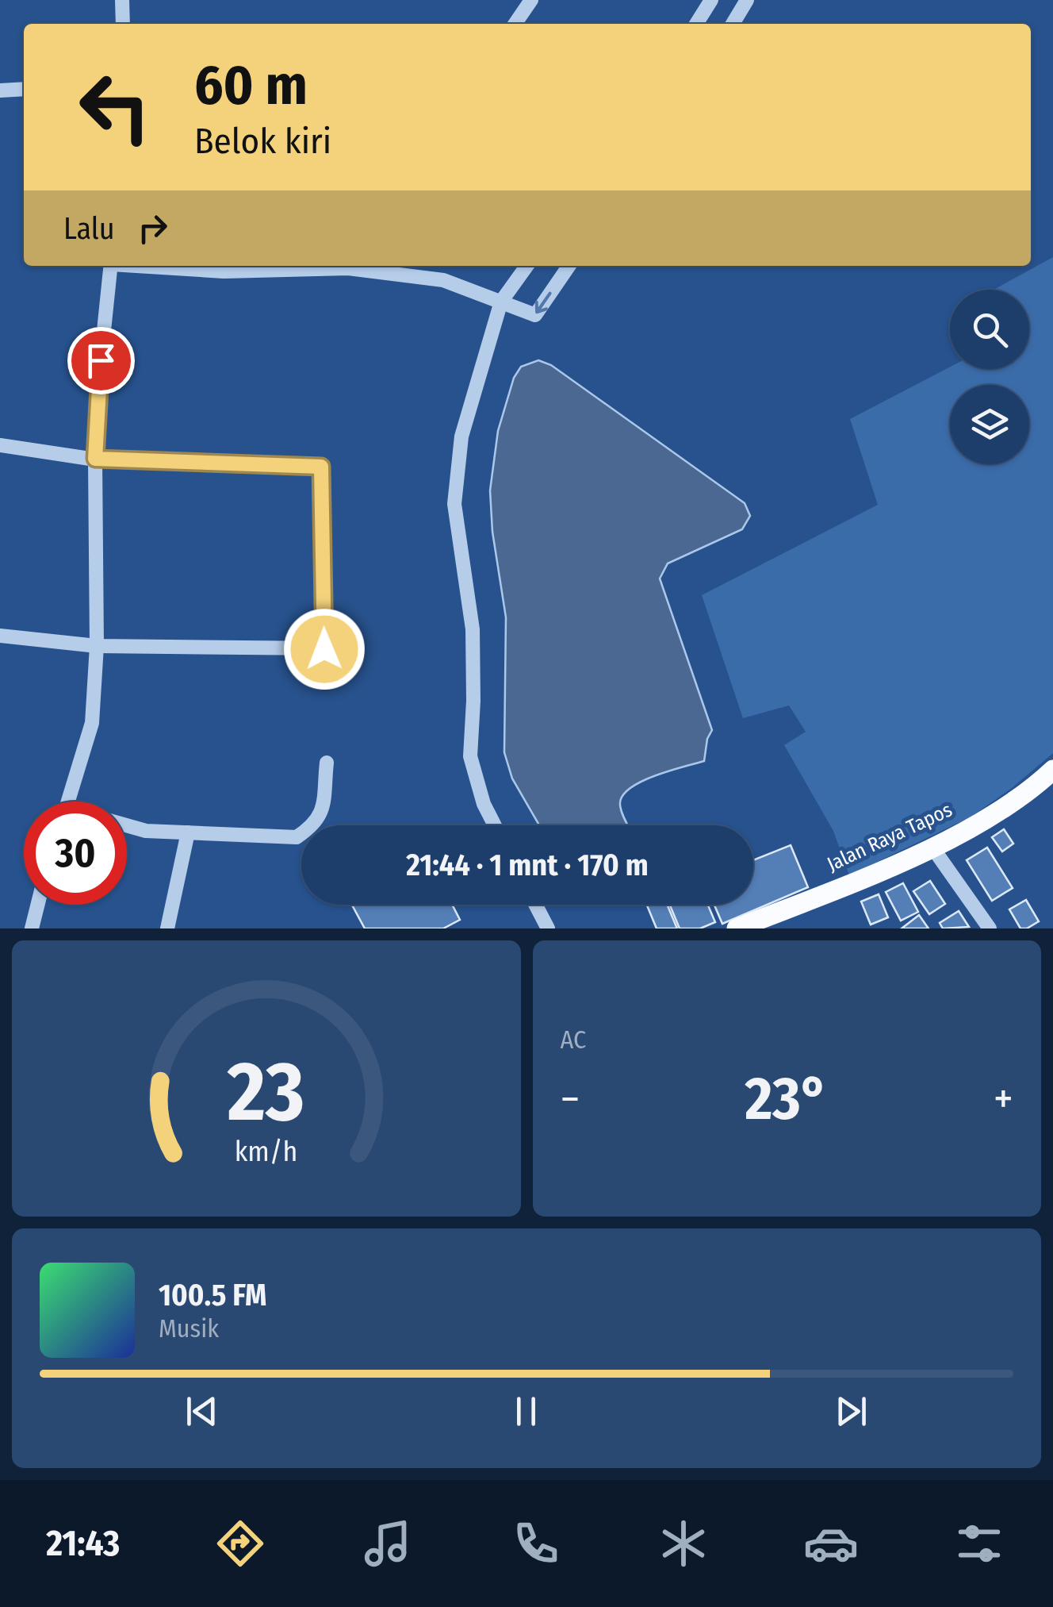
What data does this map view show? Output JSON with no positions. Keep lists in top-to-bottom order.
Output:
{
  "streets": {
    "main road": ["Jalan Raya Tapos"]
  },
  "page": {
    "turn": ["60 m", "Belok kiri"],
    "then": "Lalu",
    "limit": "30",
    "trip": "21:44 · 1 mnt · 170 m",
    "tile": "AC",
    "heat": ["−", "23°", "+"],
    "song": ["100.5 FM", "Musik"],
    "tabs": "21:43",
    "gauge": ["23", "km/h"]
  }
}
